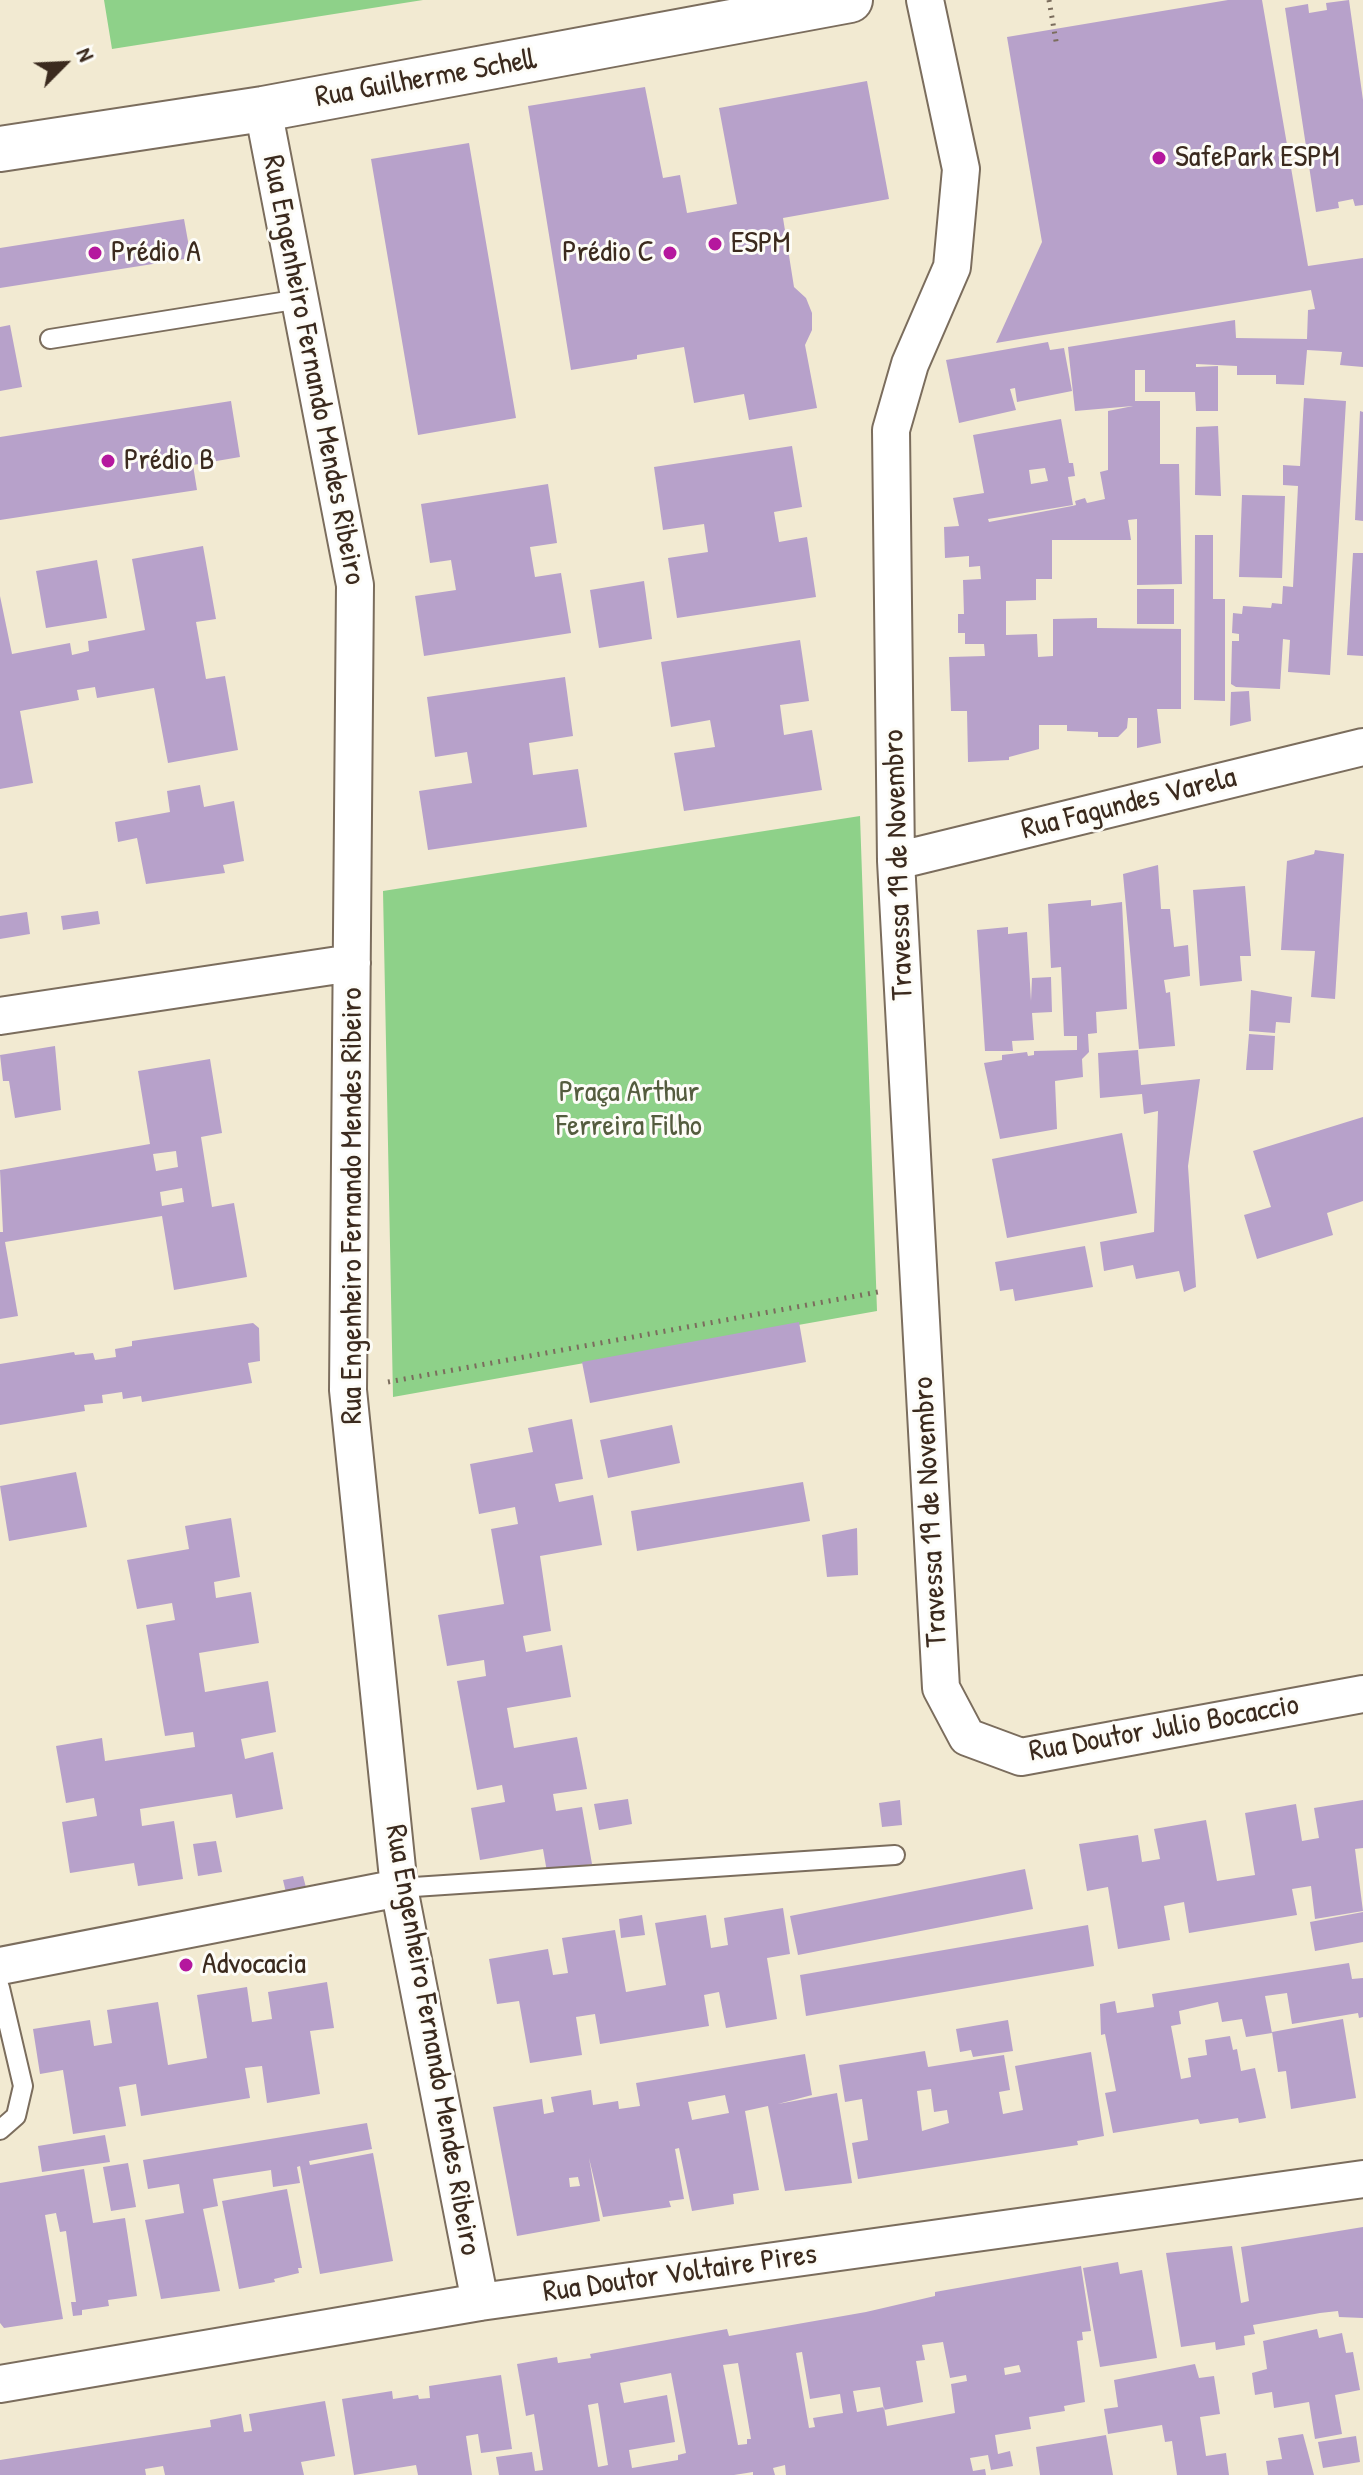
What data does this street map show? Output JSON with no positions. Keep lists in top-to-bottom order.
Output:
{
  "streets": {
    "street": [
      "Rua Guilherme Schell",
      "Rua Engenheiro Fernando Mendes Ribeiro",
      "Rua Fagundes Varela",
      "Travessa 19 de Novembro",
      "Rua Doutor Julio Bocaccio",
      "Rua Doutor Voltaire Pires"
    ]
  },
  "crossings": [
    ["Rua Guilherme Schell", "Rua Engenheiro Fernando Mendes Ribeiro"],
    ["Rua Engenheiro Fernando Mendes Ribeiro", "Rua Doutor Voltaire Pires"],
    ["Rua Fagundes Varela", "Travessa 19 de Novembro"],
    ["Travessa 19 de Novembro", "Rua Doutor Julio Bocaccio"]
  ],
  "parks": ["Praça Arthur Ferreira Filho"],
  "places": [
    "SafePark ESPM",
    "ESPM",
    "Prédio A",
    "Prédio C",
    "Prédio B",
    "Advocacia"
  ],
  "north": "top right"
}
